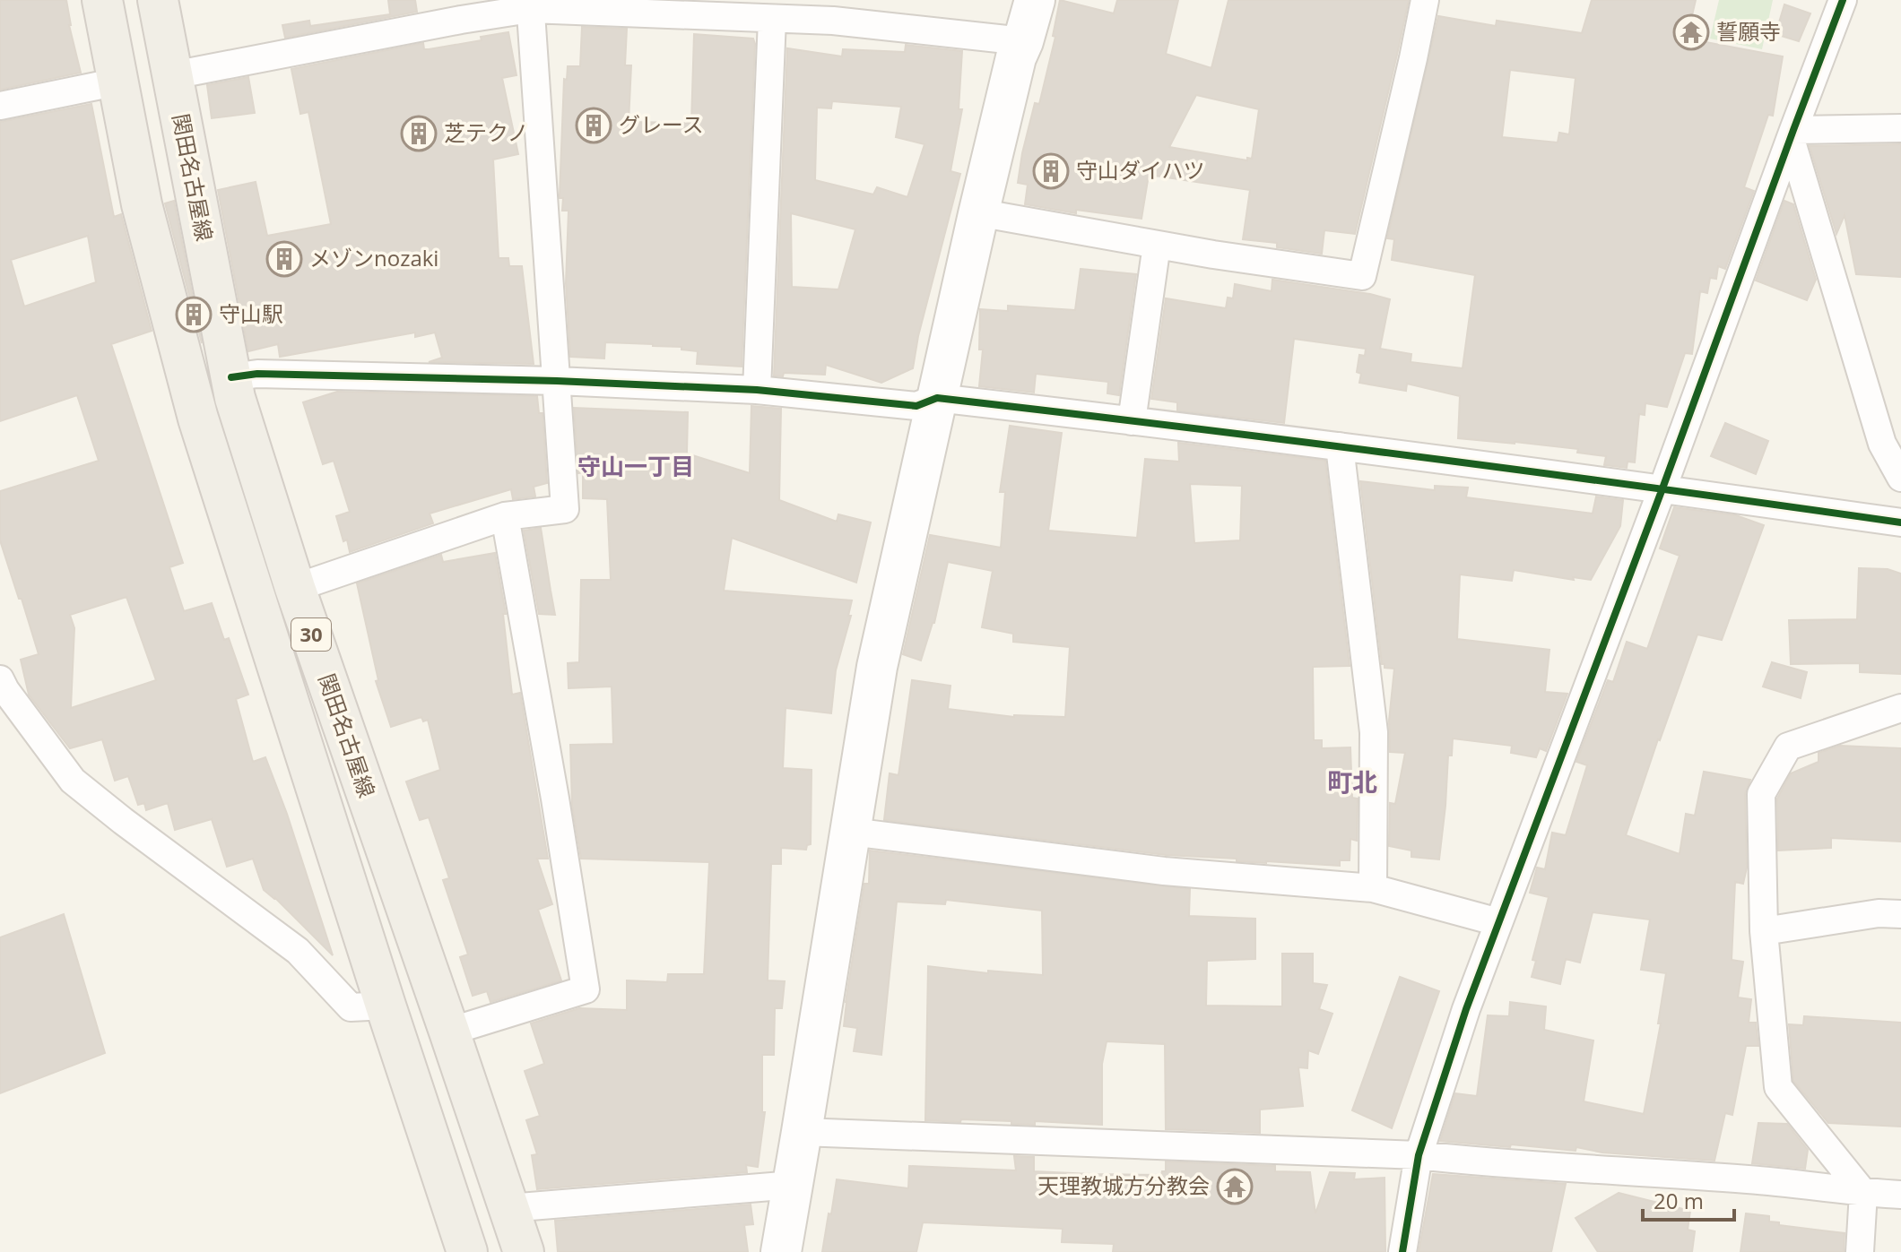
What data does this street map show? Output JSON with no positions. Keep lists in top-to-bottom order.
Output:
{
  "streets": {
    "main road": ["関田名古屋線", "30"]
  },
  "districts": ["守山一丁目", "町北"],
  "places": {
    "temple": ["誓願寺", "天理教城方分教会"],
    "building": [
      "グレース",
      "芝テクノ",
      "守山ダイハツ",
      "メゾンnozaki",
      "守山駅"
    ]
  },
  "scale_bar": "20 m"
}
